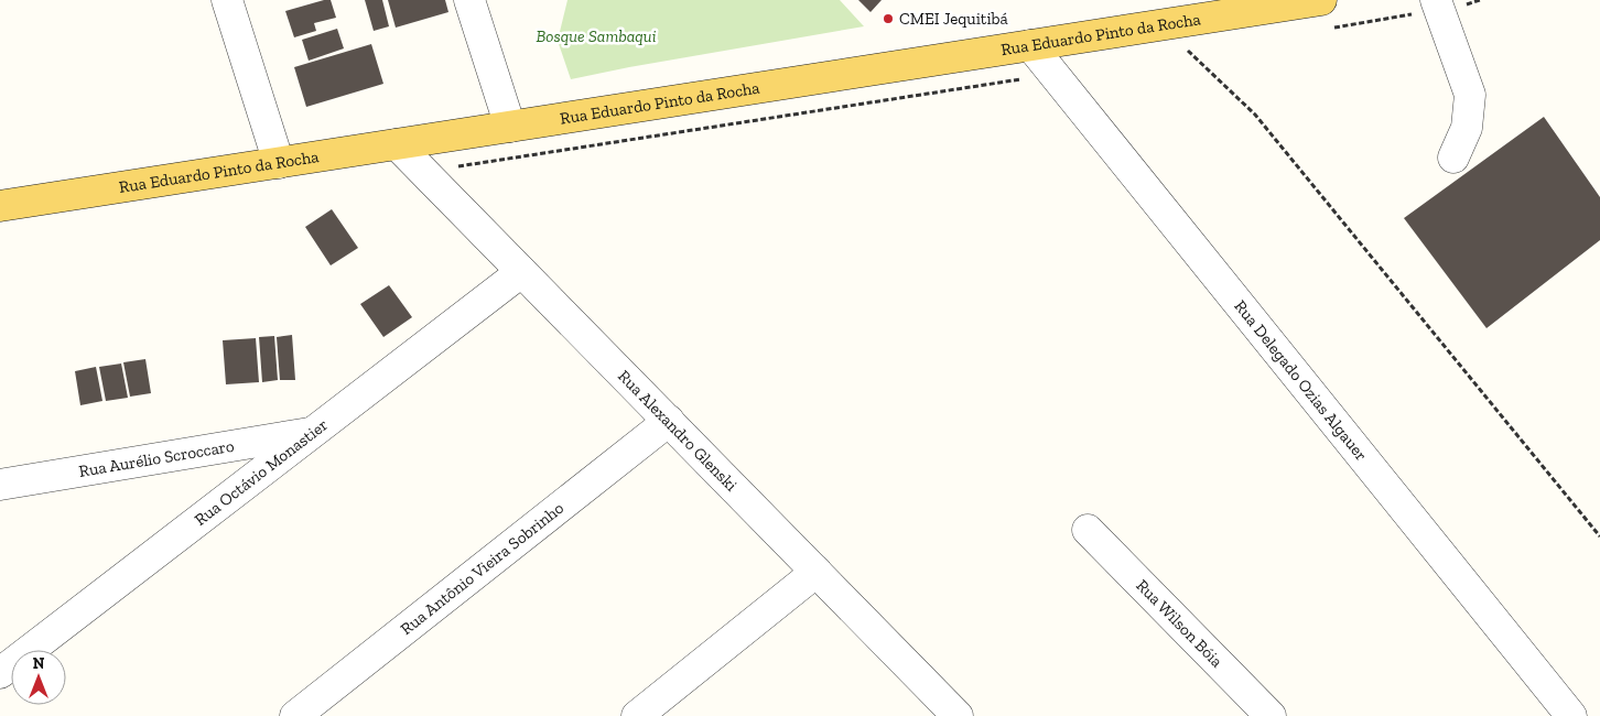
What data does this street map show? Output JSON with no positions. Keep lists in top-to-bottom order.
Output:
{
  "streets": {
    "main road": ["Rua Eduardo Pinto da Rocha"],
    "street": [
      "Rua Delegado Ozias Algauer",
      "Rua Alexandro Glenski",
      "Rua Aurélio Scroccaro",
      "Rua Octávio Monastier",
      "Rua Antônio Vieira Sobrinho",
      "Rua Wilson Bóia"
    ]
  },
  "crossings": [
    ["Rua Eduardo Pinto da Rocha", "Rua Delegado Ozias Algauer"],
    ["Rua Eduardo Pinto da Rocha", "Rua Alexandro Glenski"],
    ["Rua Alexandro Glenski", "Rua Octávio Monastier"],
    ["Rua Alexandro Glenski", "Rua Antônio Vieira Sobrinho"],
    ["Rua Aurélio Scroccaro", "Rua Octávio Monastier"]
  ],
  "parks": ["Bosque Sambaqui"],
  "places": ["CMEI Jequitibá"],
  "north": "top"
}
